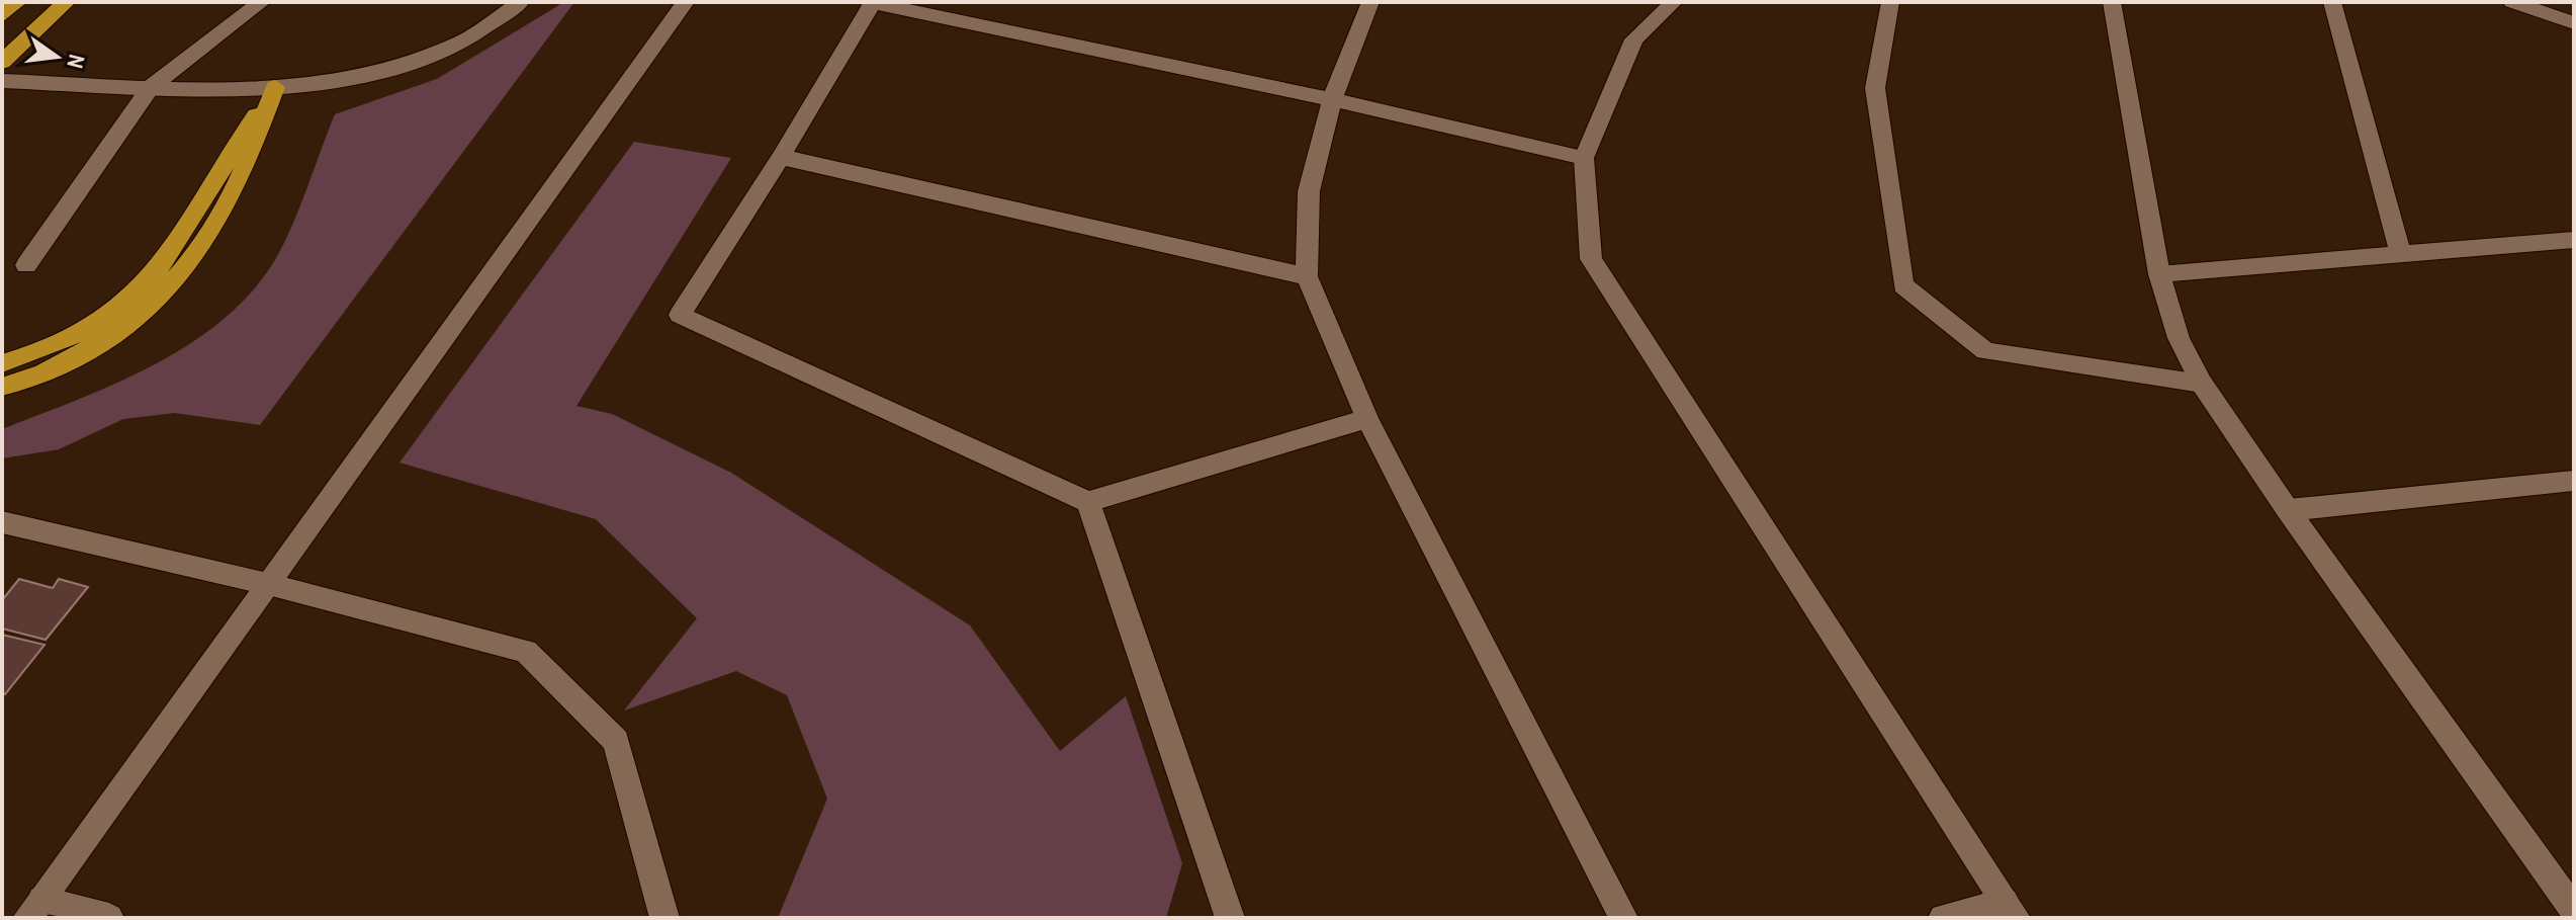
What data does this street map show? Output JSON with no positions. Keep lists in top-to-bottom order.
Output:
{
  "north": "right"
}
